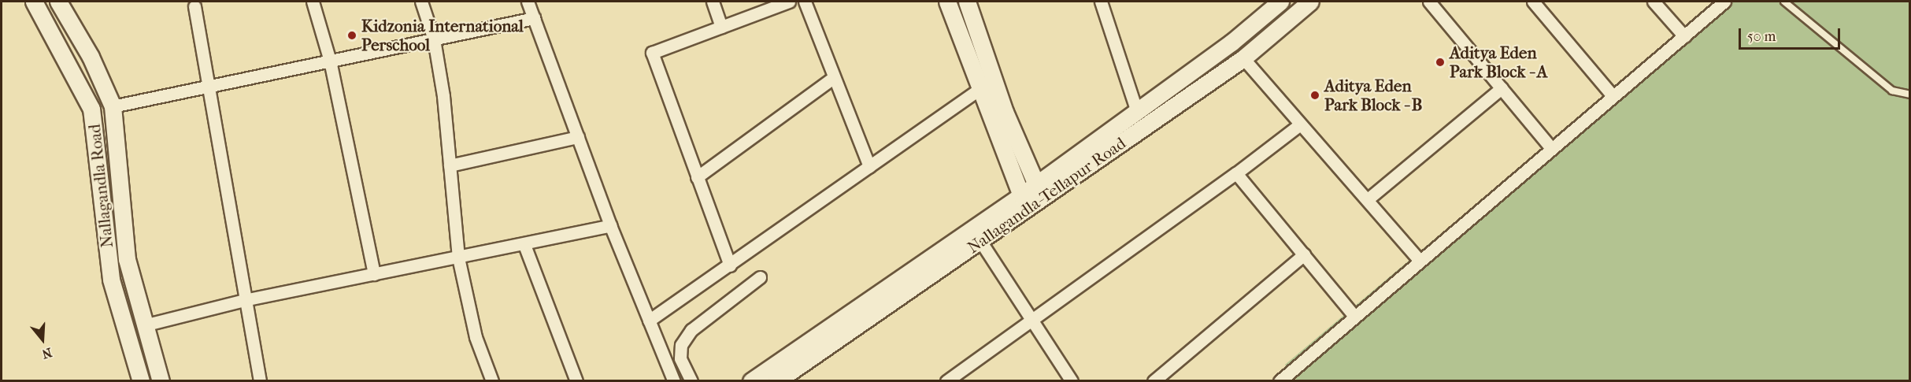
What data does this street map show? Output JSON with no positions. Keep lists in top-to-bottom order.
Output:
{
  "streets": {
    "street": ["Nallagandla Road", "Nallagandla-Tellapur Road"]
  },
  "places": ["Kidzonia International Perschool", "Aditya Eden Park Block - A", "Aditya Eden Park Block - B"],
  "scale_bar": "50 m",
  "north": "bottom"
}
